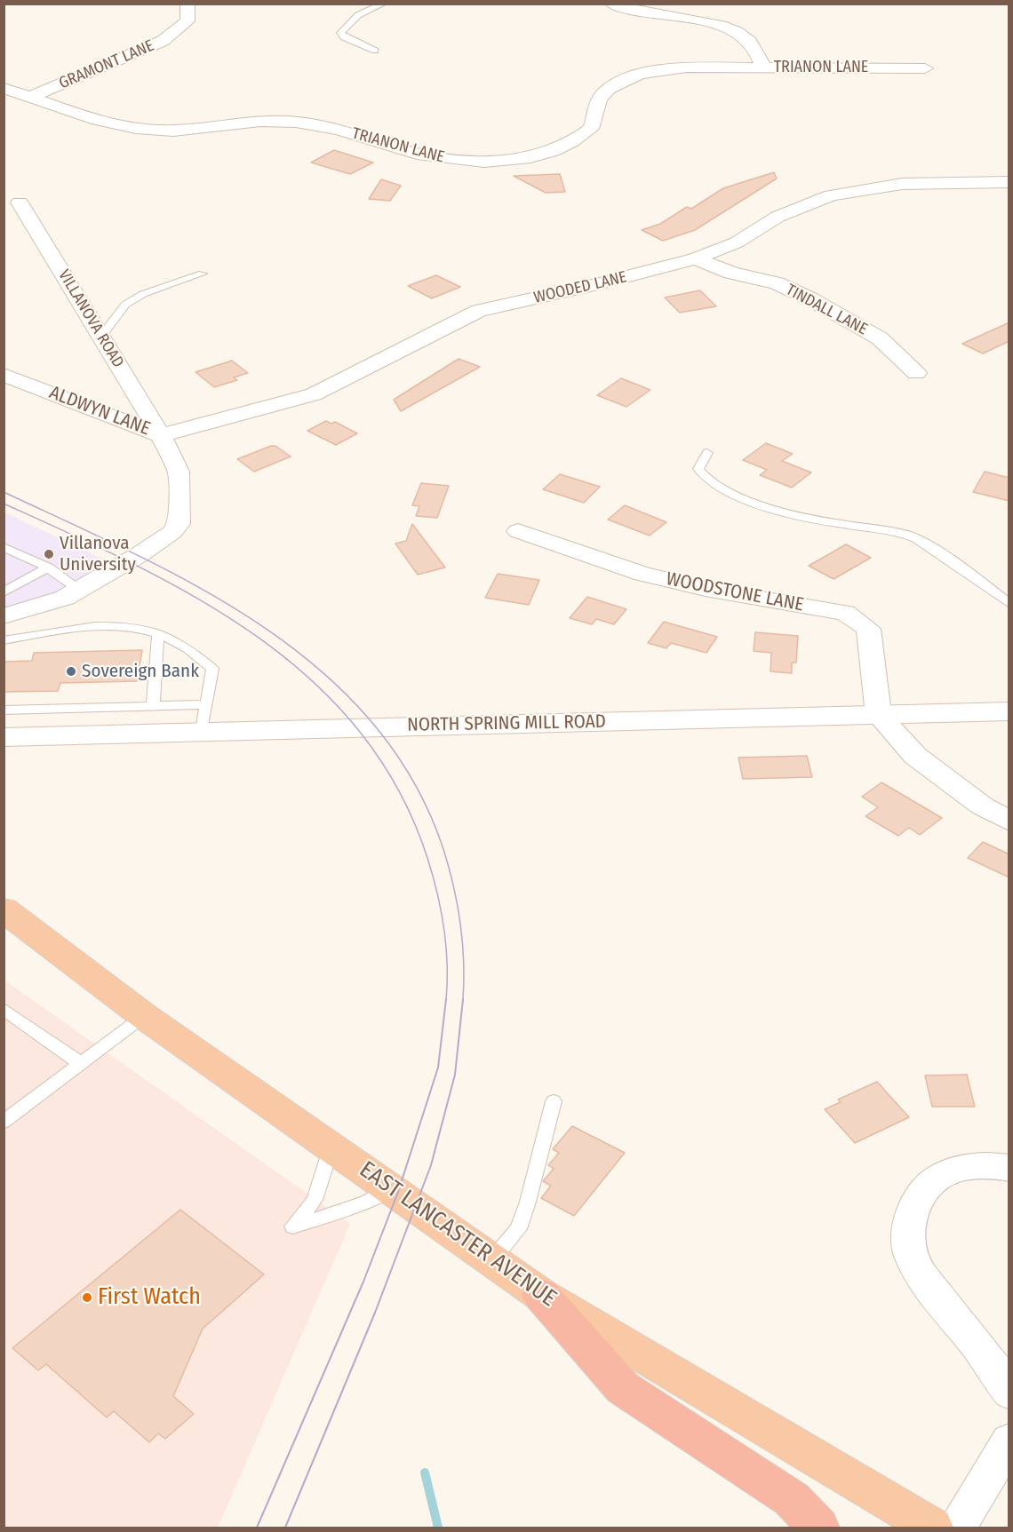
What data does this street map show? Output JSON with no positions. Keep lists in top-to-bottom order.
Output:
{
  "streets": {
    "highway": ["EAST LANCASTER AVENUE"],
    "main road": ["NORTH SPRING MILL ROAD"],
    "street": [
      "GRAMONT LANE",
      "TRIANON LANE",
      "WOODED LANE",
      "TINDALL LANE",
      "VILLANOVA ROAD",
      "ALDWYN LANE",
      "WOODSTONE LANE"
    ]
  },
  "crossings": [
    ["GRAMONT LANE", "TRIANON LANE"],
    ["WOODED LANE", "TINDALL LANE"],
    ["WOODED LANE", "VILLANOVA ROAD"],
    ["WOODED LANE", "ALDWYN LANE"],
    ["VILLANOVA ROAD", "ALDWYN LANE"],
    ["WOODSTONE LANE", "NORTH SPRING MILL ROAD"]
  ],
  "places": ["Villanova University", "Sovereign Bank", "First Watch"]
}
